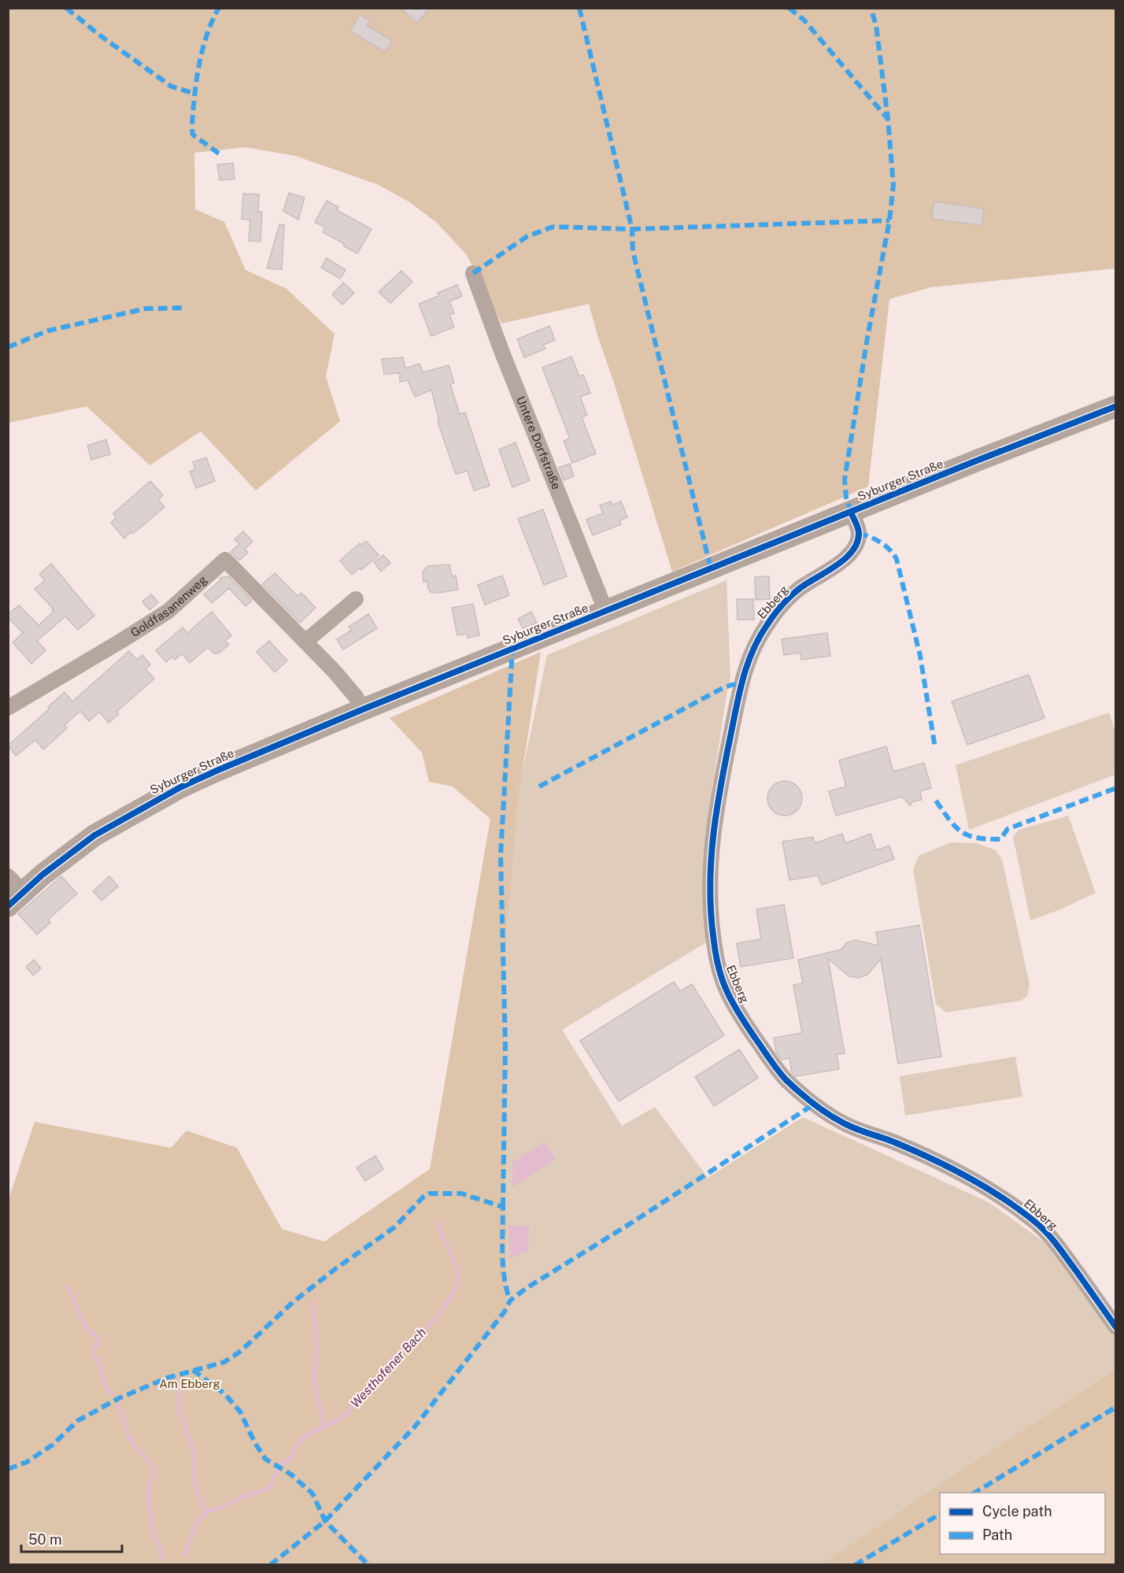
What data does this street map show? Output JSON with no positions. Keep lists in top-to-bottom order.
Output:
{
  "streets": {
    "street": [
      "Untere Dorfstraße",
      "Syburger Straße",
      "Ebberg",
      "Goldfasanenweg"
    ]
  },
  "crossings": [
    ["Untere Dorfstraße", "Syburger Straße"],
    ["Syburger Straße", "Ebberg"],
    ["Syburger Straße", "Goldfasanenweg"]
  ],
  "water": ["Westhofener Bach"],
  "parks": ["Am Ebberg"],
  "legend": ["Cycle path", "Path"],
  "scale_bar": "50 m"
}
